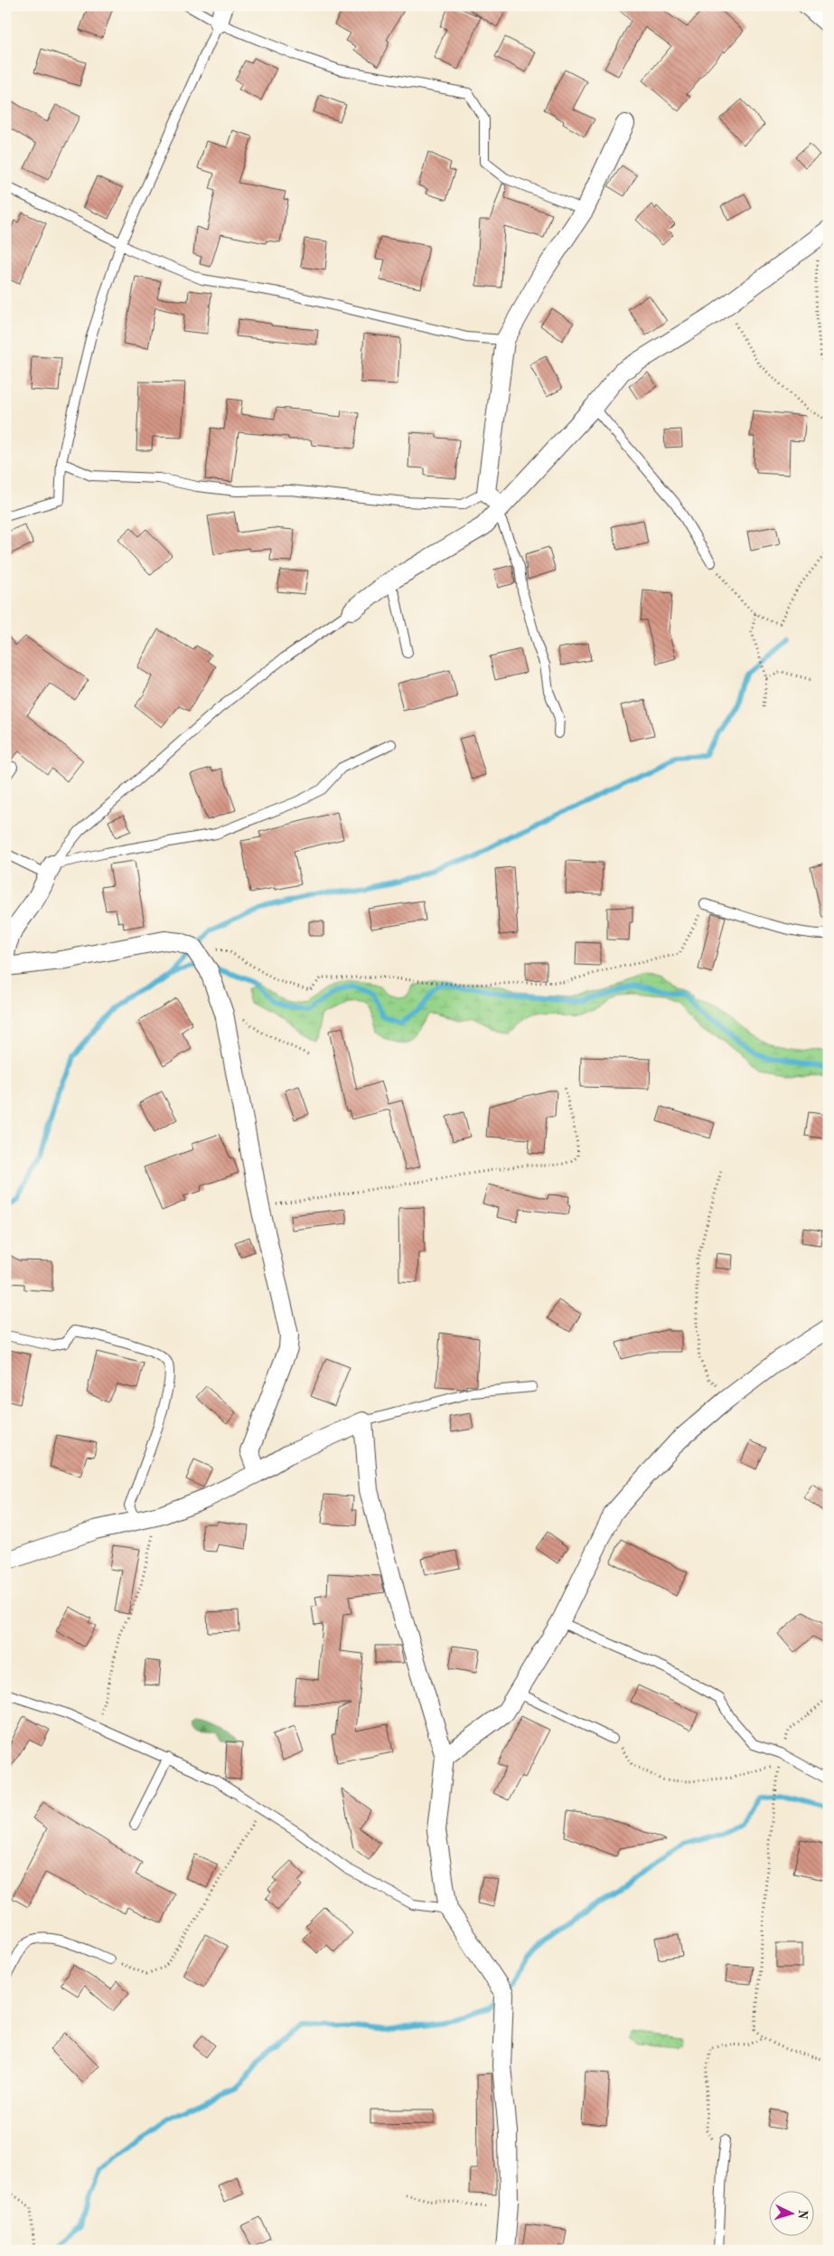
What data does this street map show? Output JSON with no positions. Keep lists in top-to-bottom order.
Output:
{
  "north": "right"
}
